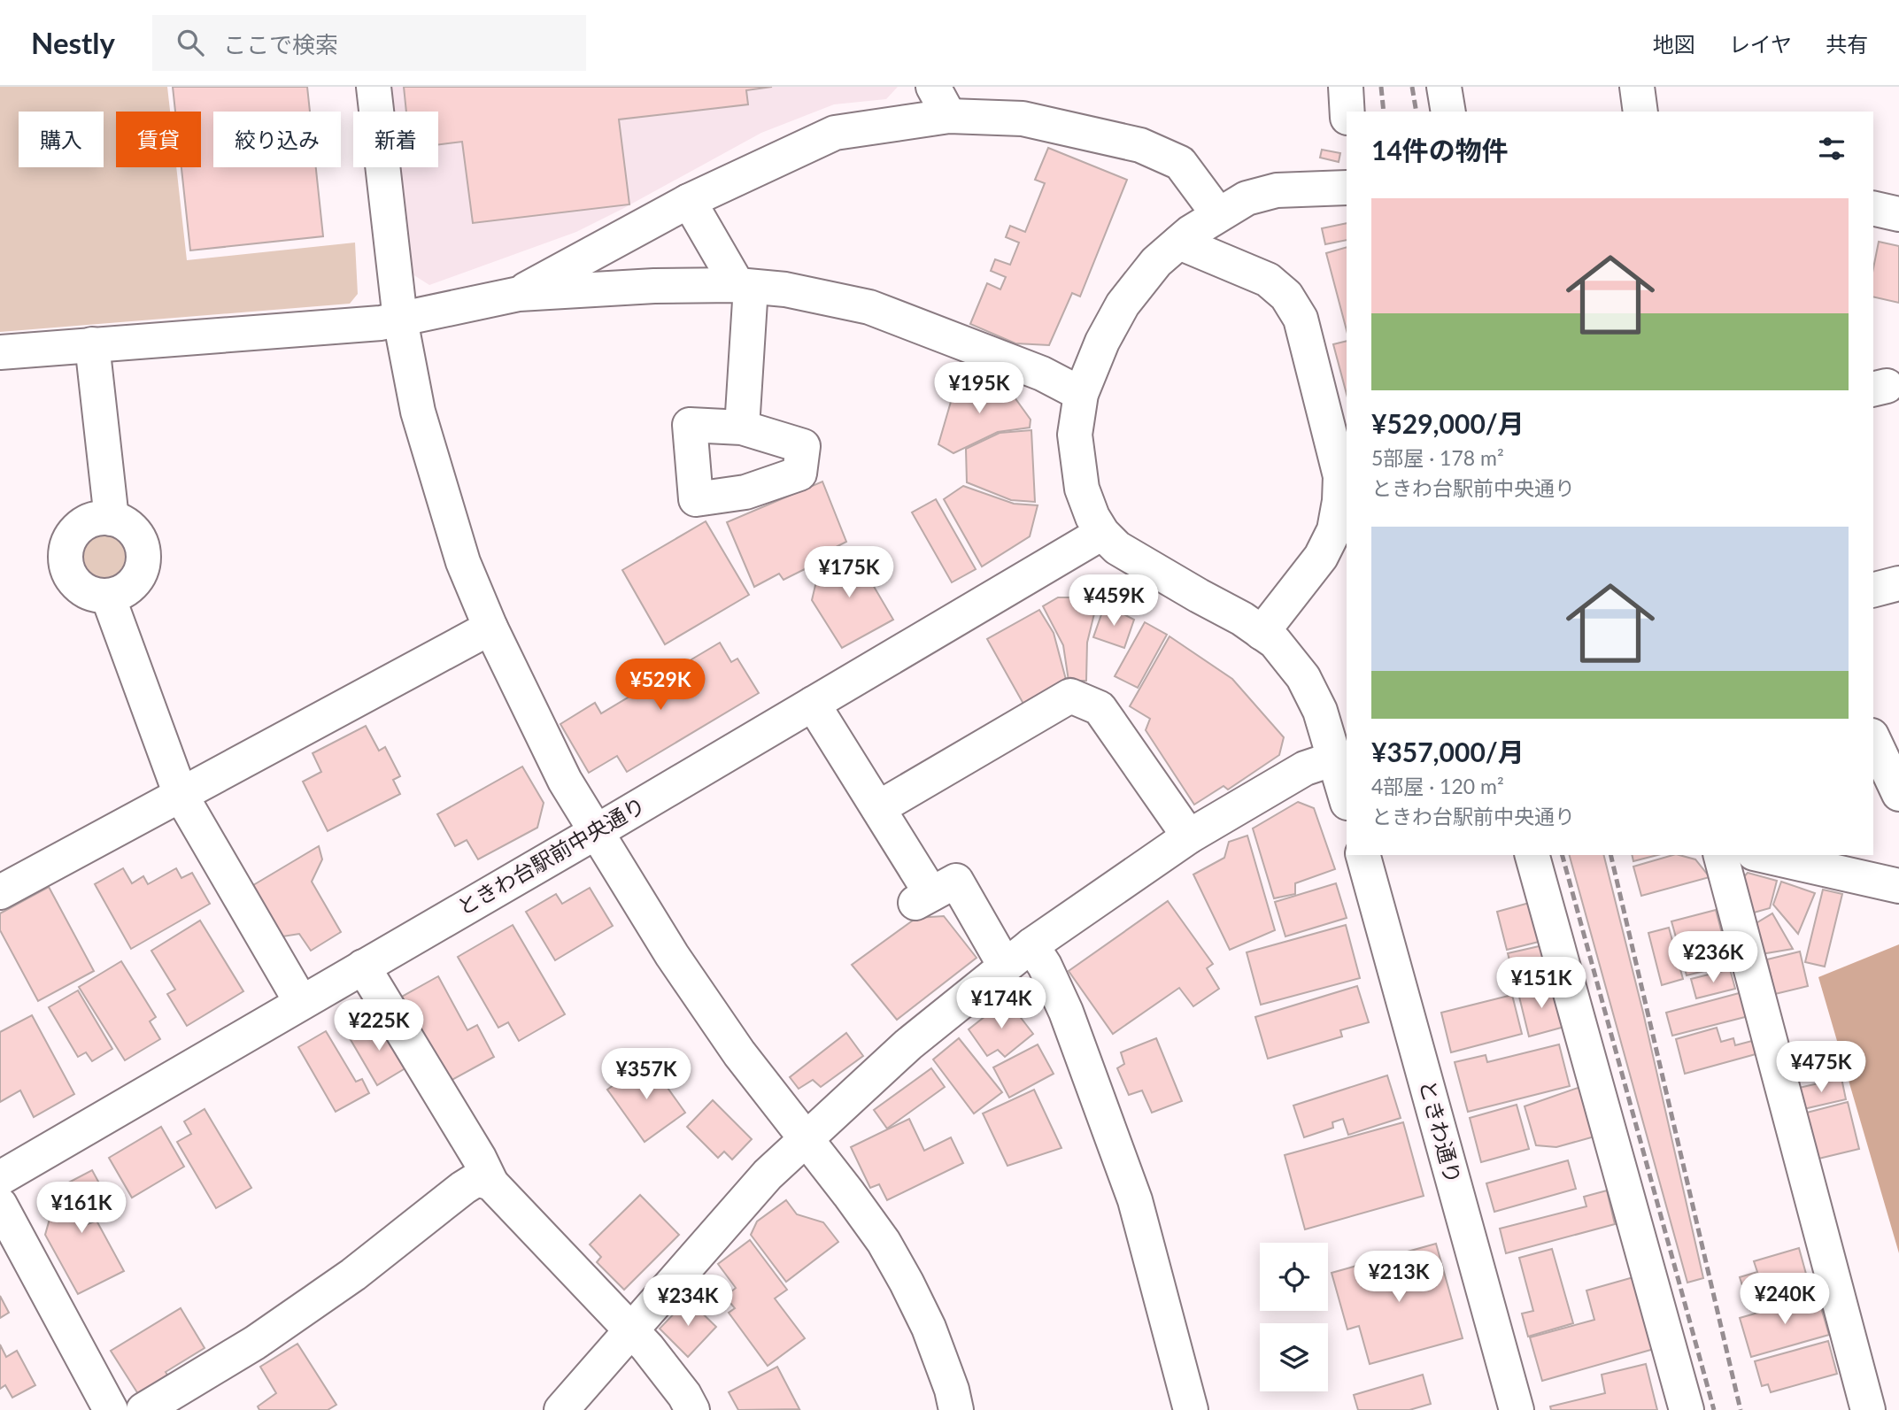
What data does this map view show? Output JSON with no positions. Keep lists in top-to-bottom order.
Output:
{
  "streets": {
    "street": ["ときわ台駅前中央通り", "ときわ通り"]
  },
  "page": {
    "header": "Nestly",
    "search": "ここで検索",
    "nav": ["地図", "レイヤ", "共有"],
    "chip": [
      "購入",
      "賃貸",
      "絞り込み",
      "新着"
    ],
    "heading": "14件の物件",
    "list": [
      {
        "name": "¥529,000/月",
        "note": "5部屋 · 178 m² · ときわ台駅前中央通り"
      },
      {
        "name": "¥357,000/月",
        "note": "4部屋 · 120 m² · ときわ台駅前中央通り"
      }
    ],
    "price": [
      "¥195K",
      "¥175K",
      "¥459K",
      "¥529K",
      "¥236K",
      "¥151K",
      "¥174K",
      "¥225K",
      "¥475K",
      "¥357K",
      "¥161K",
      "¥213K",
      "¥240K",
      "¥234K"
    ]
  }
}
